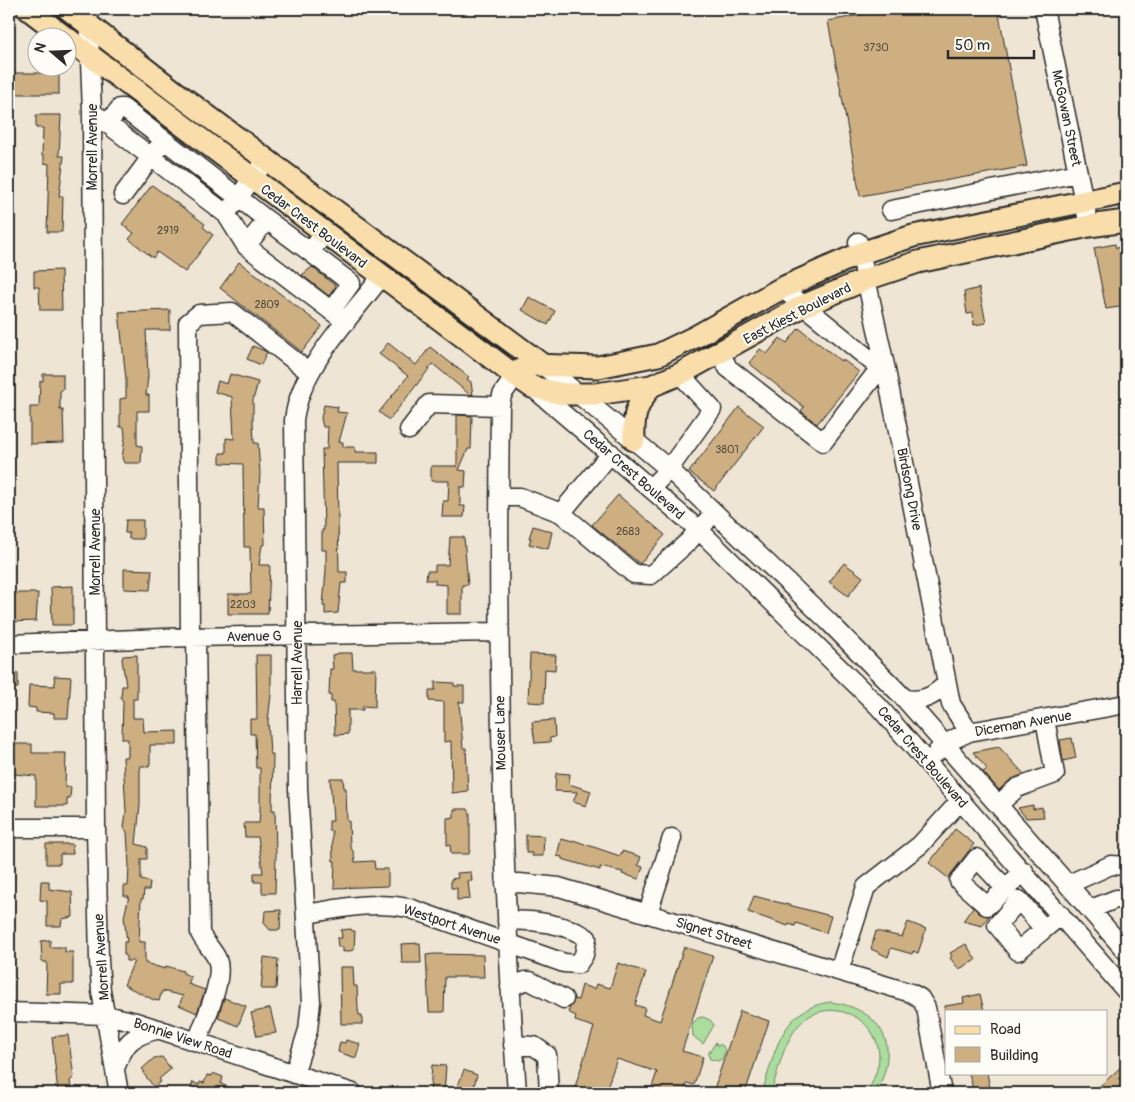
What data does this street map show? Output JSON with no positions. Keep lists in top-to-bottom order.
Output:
{
  "streets": {
    "main road": ["Cedar Crest Boulevard", "East Kiest Boulevard"],
    "street": [
      "McGowan Street",
      "Morrell Avenue",
      "Birdsong Drive",
      "Avenue G",
      "Harrell Avenue",
      "Diceman Avenue",
      "Mouser Lane",
      "Westport Avenue",
      "Signet Street",
      "Bonnie View Road"
    ]
  },
  "crossings": [
    ["McGowan Street", "East Kiest Boulevard"],
    ["Morrell Avenue", "Cedar Crest Boulevard"],
    ["Morrell Avenue", "Avenue G"],
    ["Morrell Avenue", "Bonnie View Road"],
    ["Cedar Crest Boulevard", "East Kiest Boulevard"],
    ["Cedar Crest Boulevard", "Harrell Avenue"],
    ["Cedar Crest Boulevard", "Diceman Avenue"],
    ["Cedar Crest Boulevard", "Mouser Lane"],
    ["East Kiest Boulevard", "Birdsong Drive"],
    ["East Kiest Boulevard", "Mouser Lane"],
    ["Birdsong Drive", "Diceman Avenue"],
    ["Avenue G", "Harrell Avenue"],
    ["Avenue G", "Mouser Lane"],
    ["Harrell Avenue", "Westport Avenue"],
    ["Harrell Avenue", "Bonnie View Road"],
    ["Mouser Lane", "Westport Avenue"],
    ["Mouser Lane", "Signet Street"]
  ],
  "house_numbers": [
    "3730",
    "2919",
    "2809",
    "3801",
    "2683",
    "2203"
  ],
  "legend": ["Road", "Building"],
  "scale_bar": "50 m",
  "north": "left"
}
